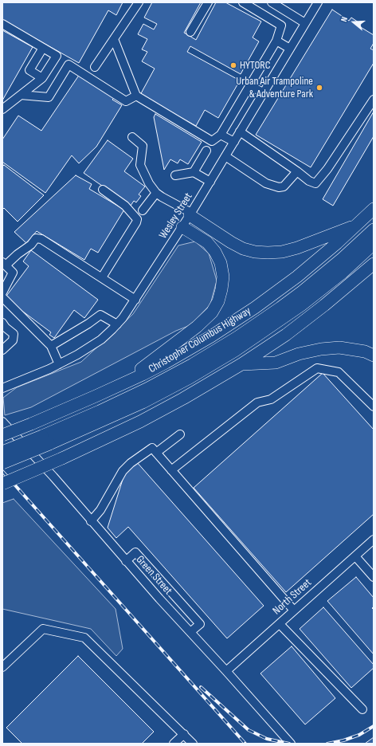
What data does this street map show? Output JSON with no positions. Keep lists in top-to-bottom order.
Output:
{
  "streets": {
    "highway": ["Christopher Columbus Highway"],
    "street": ["Wesley Street", "Green Street", "North Street"]
  },
  "crossings": [
    ["Green Street", "North Street"]
  ],
  "places": ["HYTORC", "Urban Air Trampoline & Adventure Park"],
  "north": "left"
}
